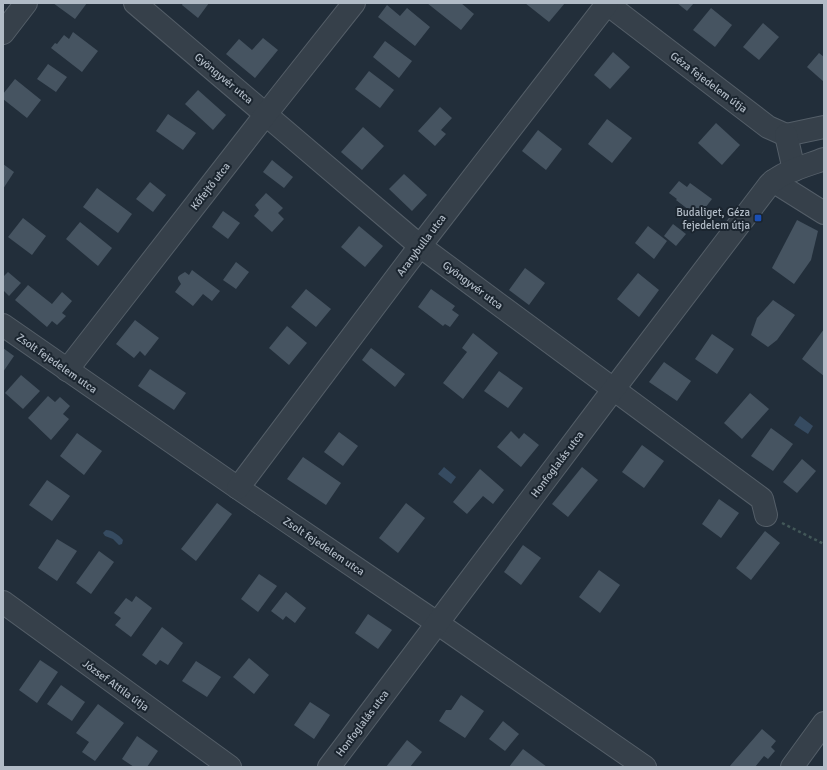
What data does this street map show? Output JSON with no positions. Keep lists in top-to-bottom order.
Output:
{
  "streets": {
    "street": [
      "Gyöngyvér utca",
      "Géza fejedelem útja",
      "Kőfejtő utca",
      "Aranybulla utca",
      "Zsolt fejedelem utca",
      "Honfoglalás utca",
      "József Attila útja"
    ]
  },
  "crossings": [
    ["Gyöngyvér utca", "Kőfejtő utca"],
    ["Gyöngyvér utca", "Aranybulla utca"],
    ["Gyöngyvér utca", "Honfoglalás utca"],
    ["Géza fejedelem útja", "Aranybulla utca"],
    ["Kőfejtő utca", "Zsolt fejedelem utca"],
    ["Aranybulla utca", "Zsolt fejedelem utca"],
    ["Zsolt fejedelem utca", "Honfoglalás utca"]
  ],
  "places": {
    "transit": ["Budaliget, Géza fejedelem útja"]
  }
}
